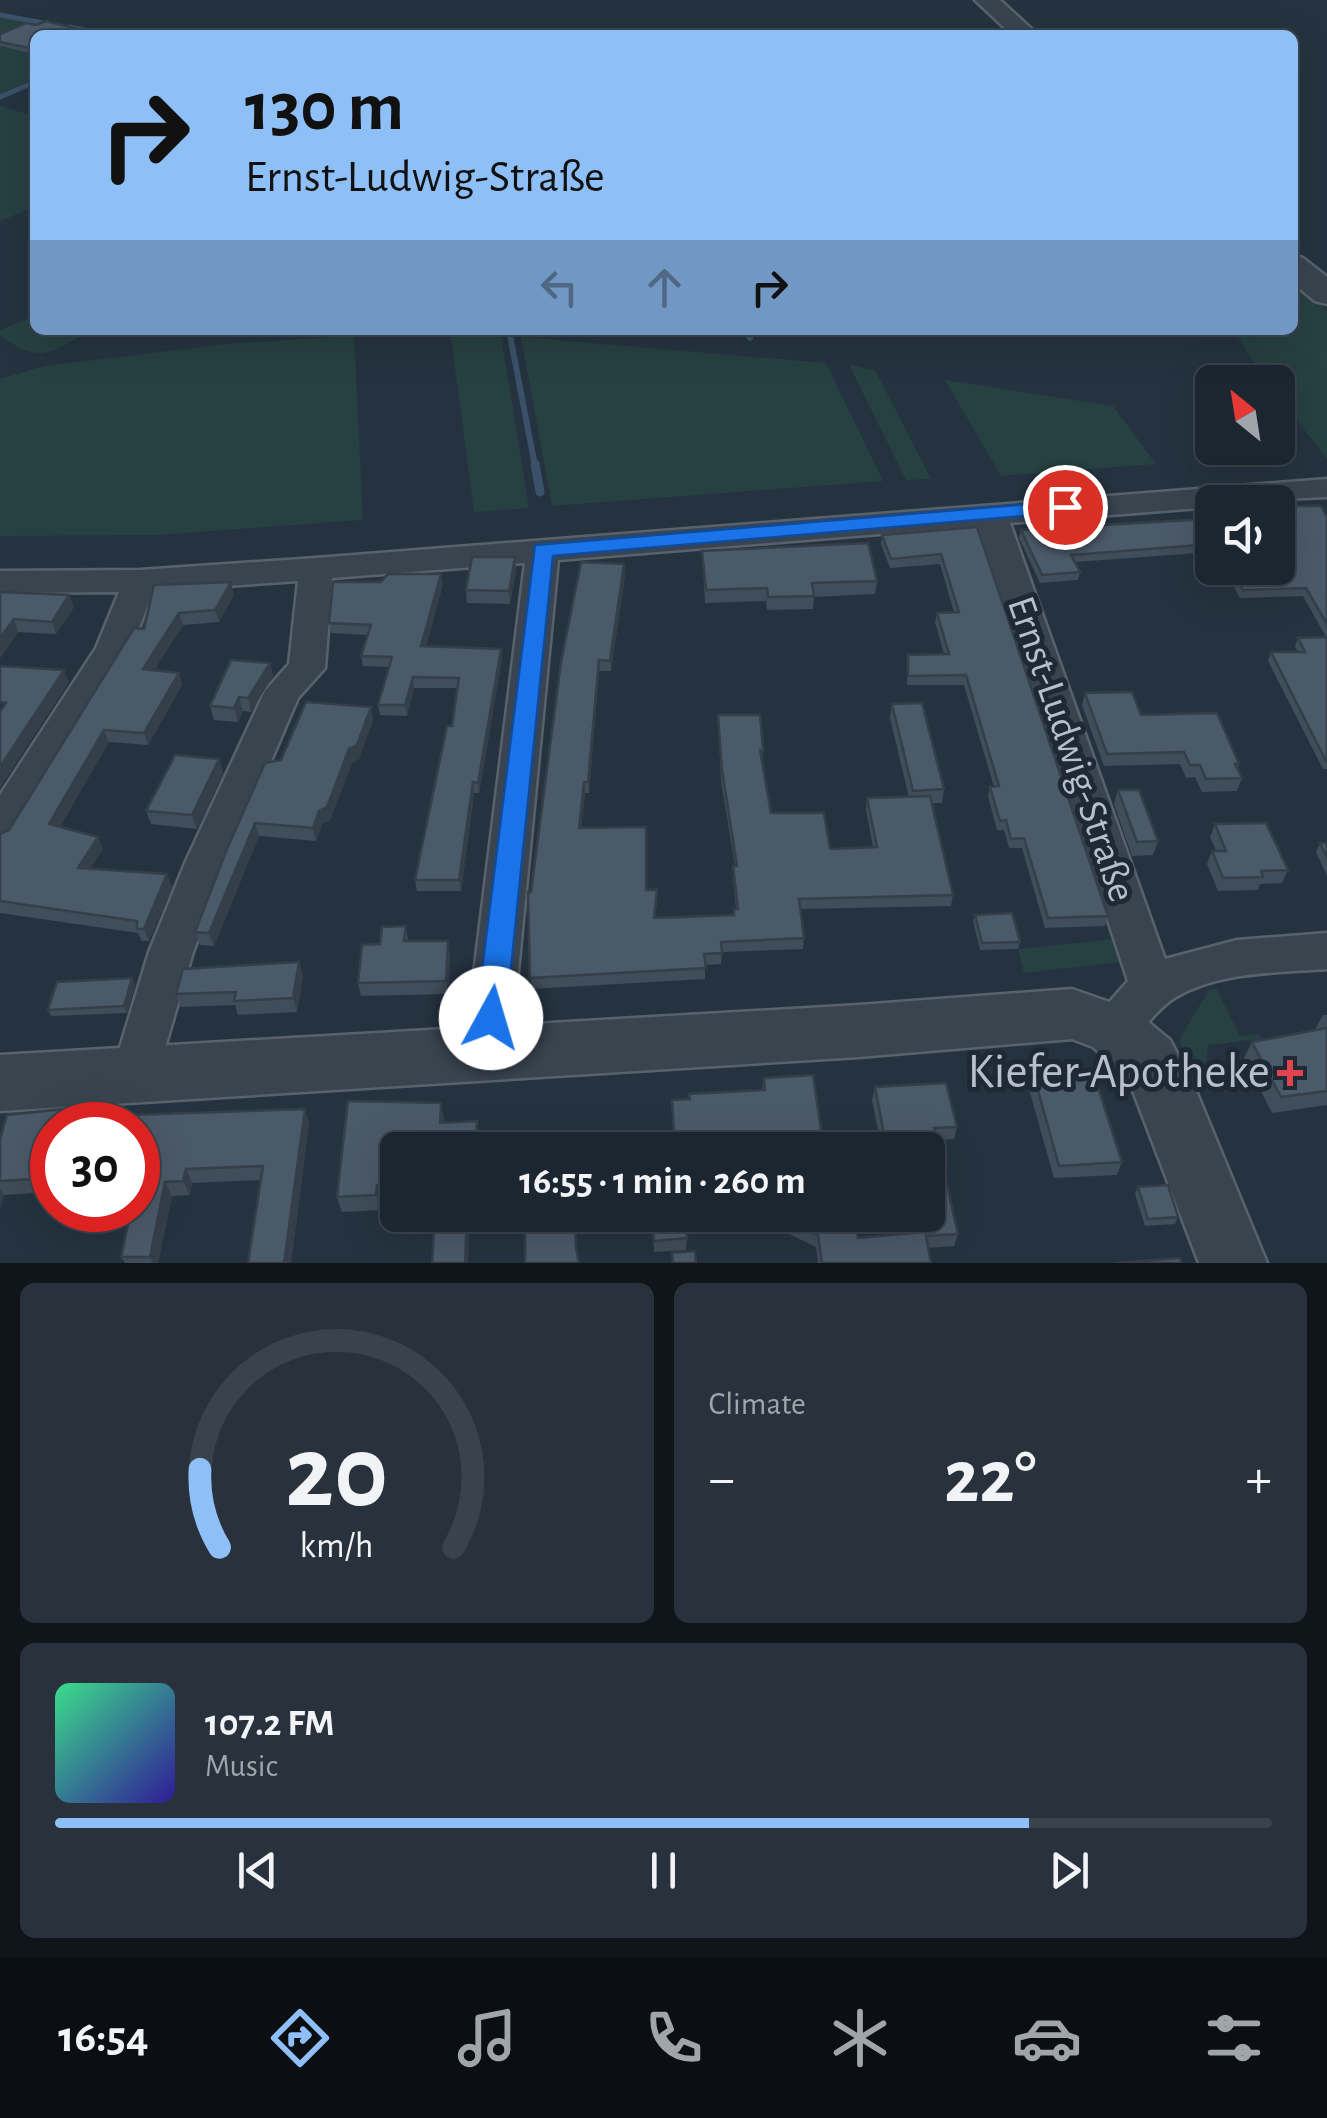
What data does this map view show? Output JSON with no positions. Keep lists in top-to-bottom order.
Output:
{
  "streets": {
    "street": ["Ernst-Ludwig-Straße"]
  },
  "places": {
    "health": ["Kiefer-Apotheke"]
  },
  "north": "top left",
  "page": {
    "turn": ["130 m", "Ernst-Ludwig-Straße"],
    "limit": "30",
    "trip": "16:55 · 1 min · 260 m",
    "tile": "Climate",
    "heat": ["−", "22°", "+"],
    "song": ["107.2 FM", "Music"],
    "tabs": "16:54",
    "gauge": ["20", "km/h"]
  }
}
